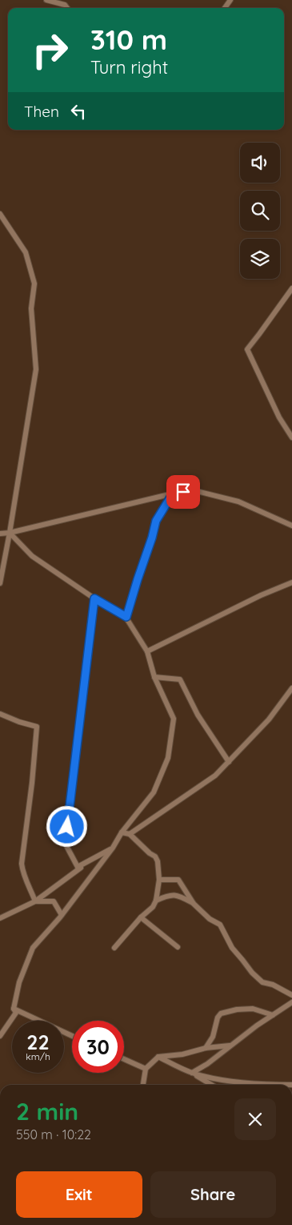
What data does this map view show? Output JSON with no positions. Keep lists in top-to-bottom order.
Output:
{
  "page": {
    "turn": ["310 m", "Turn right"],
    "then": "Then",
    "speed": "22 km/h",
    "limit": "30",
    "heading": ["2 min", "550 m · 10:22"],
    "buttons": ["Exit", "Share"]
  }
}
